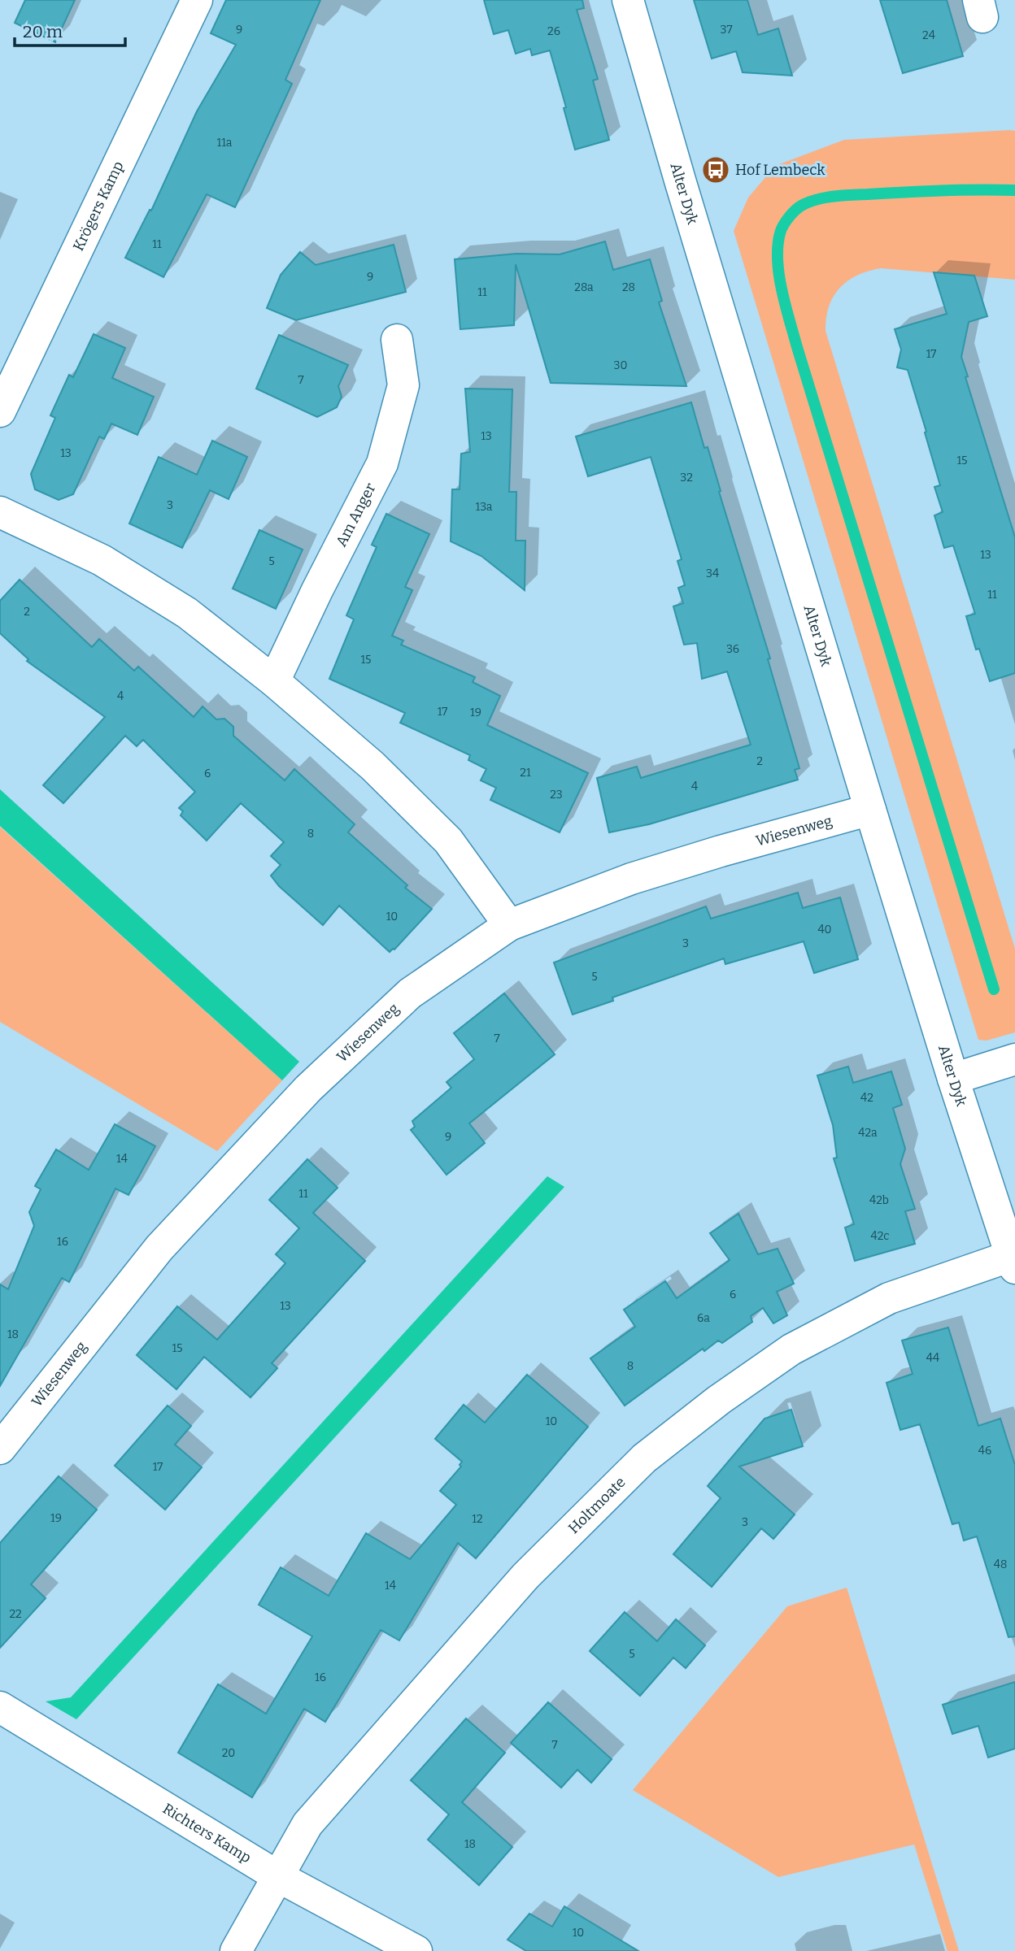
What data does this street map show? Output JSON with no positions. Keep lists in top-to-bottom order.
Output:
{
  "streets": {
    "street": [
      "Alter Dyk",
      "Krögers Kamp",
      "Am Anger",
      "Wiesenweg",
      "Holtmoate",
      "Richters Kamp"
    ]
  },
  "crossings": [
    ["Alter Dyk", "Wiesenweg"],
    ["Alter Dyk", "Holtmoate"],
    ["Holtmoate", "Richters Kamp"]
  ],
  "places": {
    "bus stop": ["Hof Lembeck"]
  },
  "house_numbers": [
    "9",
    "37",
    "26",
    "24",
    "11a",
    "11",
    "9",
    "28a",
    "28",
    "11",
    "17",
    "30",
    "7",
    "13",
    "13",
    "15",
    "32",
    "3",
    "13a",
    "13",
    "5",
    "34",
    "11",
    "2",
    "36",
    "15",
    "4",
    "17",
    "19",
    "2",
    "21",
    "6",
    "4",
    "23",
    "8",
    "10",
    "40",
    "3",
    "5",
    "7",
    "42",
    "42a",
    "9",
    "14",
    "11",
    "42b",
    "42c",
    "16",
    "6",
    "13",
    "6a",
    "18",
    "15",
    "44",
    "8",
    "10",
    "46",
    "17",
    "19",
    "12",
    "3",
    "48",
    "14",
    "22",
    "5",
    "16",
    "7",
    "20",
    "18",
    "10"
  ],
  "scale_bar": "20 m"
}
